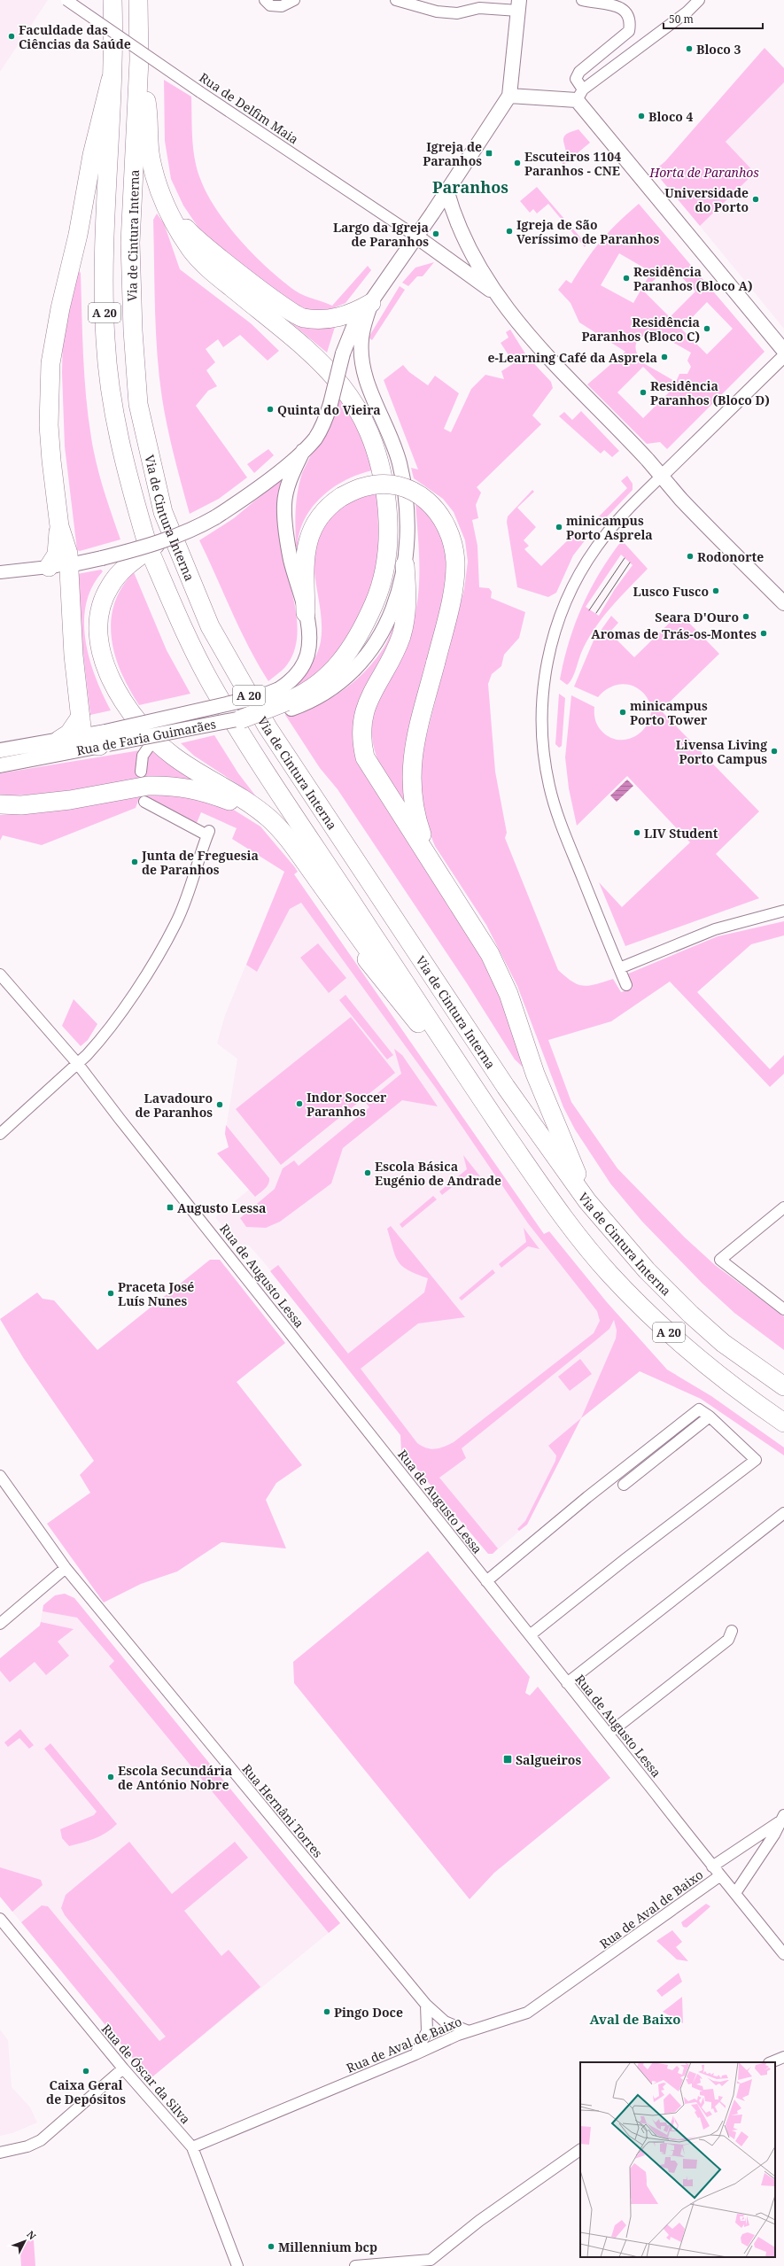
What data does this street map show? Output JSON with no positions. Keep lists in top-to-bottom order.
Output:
{
  "streets": {
    "highway": ["Via de Cintura Interna", "A 20"],
    "main road": ["Rua de Faria Guimarães"],
    "street": [
      "Rua de Delfim Maia",
      "Rua de Augusto Lessa",
      "Rua Hernâni Torres",
      "Rua de Aval de Baixo",
      "Rua de Óscar da Silva"
    ]
  },
  "crossings": [
    ["Rua de Augusto Lessa", "Rua de Aval de Baixo"],
    ["Rua Hernâni Torres", "Rua de Aval de Baixo"],
    ["Rua de Aval de Baixo", "Rua de Óscar da Silva"]
  ],
  "districts": ["Paranhos", "Aval de Baixo"],
  "parks": ["Horta de Paranhos"],
  "places": {
    "other": [
      "Faculdade das Ciências da Saúde",
      "Bloco 3",
      "Bloco 4",
      "Escuteiros 1104 Paranhos - CNE",
      "Universidade do Porto",
      "Igreja de São Veríssimo de Paranhos",
      "Largo da Igreja de Paranhos",
      "Residência Paranhos (Bloco A)",
      "Residência Paranhos (Bloco C)",
      "e-Learning Café da Asprela",
      "Residência Paranhos (Bloco D)",
      "Quinta do Vieira",
      "minicampus Porto Asprela",
      "Rodonorte",
      "Lusco Fusco",
      "Seara D'Ouro",
      "Aromas de Trás-os-Montes",
      "minicampus Porto Tower",
      "Livensa Living Porto Campus",
      "LIV Student",
      "Junta de Freguesia de Paranhos",
      "Indor Soccer Paranhos",
      "Lavadouro de Paranhos",
      "Escola Básica Eugénio de Andrade",
      "Praceta José Luís Nunes",
      "Escola Secundária de António Nobre",
      "Pingo Doce",
      "Caixa Geral de Depósitos",
      "Millennium bcp"
    ],
    "transit": ["Igreja de Paranhos", "Augusto Lessa", "Salgueiros"]
  },
  "scale_bar": "50 m",
  "north": "top right"
}
